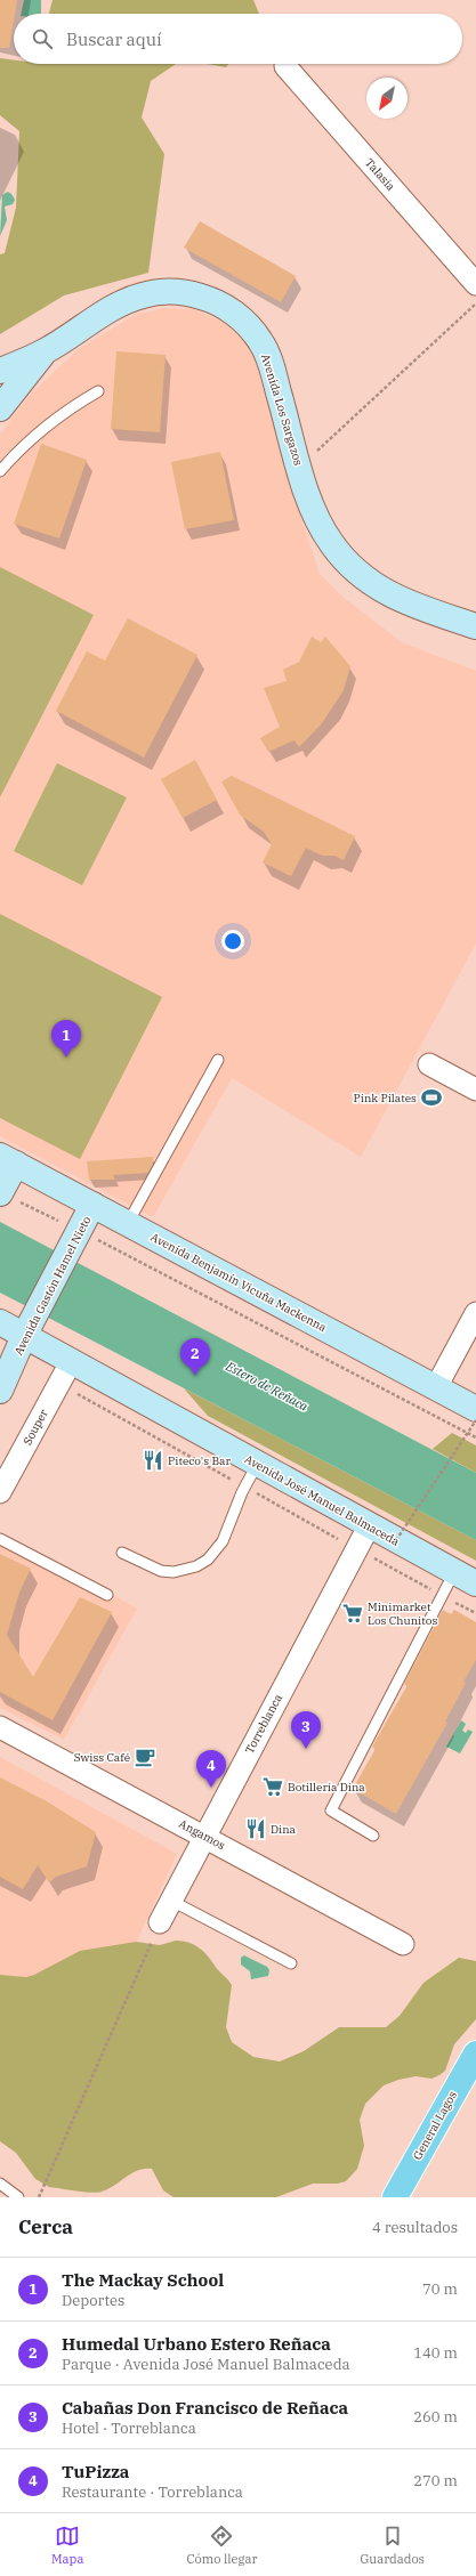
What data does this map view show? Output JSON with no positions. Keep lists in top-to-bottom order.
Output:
{
  "streets": {
    "main road": [
      "Avenida Los Sargazos",
      "Avenida Benjamín Vicuña Mackenna",
      "Avenida Gastón Hamel Nieto",
      "Avenida José Manuel Balmaceda",
      "General Lagos"
    ],
    "street": [
      "Talasia",
      "Souper",
      "Torreblanca",
      "Angamos"
    ]
  },
  "crossings": [
    ["Avenida Benjamín Vicuña Mackenna", "Avenida Gastón Hamel Nieto"],
    ["Avenida Gastón Hamel Nieto", "Avenida José Manuel Balmaceda"],
    ["Souper", "Avenida José Manuel Balmaceda"],
    ["Avenida José Manuel Balmaceda", "Torreblanca"],
    ["Torreblanca", "Angamos"]
  ],
  "water": ["Estero de Reñaca"],
  "places": {
    "sports": ["Pink Pilates"],
    "restaurant": ["Piteco's Bar", "Dina"],
    "supermarket": ["Minimarket Los Chunitos", "Botillería Dina"],
    "cafe": ["Swiss Café"]
  },
  "north": "bottom left",
  "page": {
    "search": "Buscar aquí",
    "pins": [
      "1",
      "2",
      "3",
      "4"
    ],
    "heading": ["Cerca", "4 resultados"],
    "list": [
      {
        "mark": "1",
        "name": "The Mackay School",
        "note": "Deportes",
        "value": "70 m"
      },
      {
        "mark": "2",
        "name": "Humedal Urbano Estero Reñaca",
        "note": "Parque · Avenida José Manuel Balmaceda",
        "value": "140 m"
      },
      {
        "mark": "3",
        "name": "Cabañas Don Francisco de Reñaca",
        "note": "Hotel · Torreblanca",
        "value": "260 m"
      },
      {
        "mark": "4",
        "name": "TuPizza",
        "note": "Restaurante · Torreblanca",
        "value": "270 m"
      }
    ],
    "nav": ["Mapa", "Cómo llegar", "Guardados"]
  }
}
